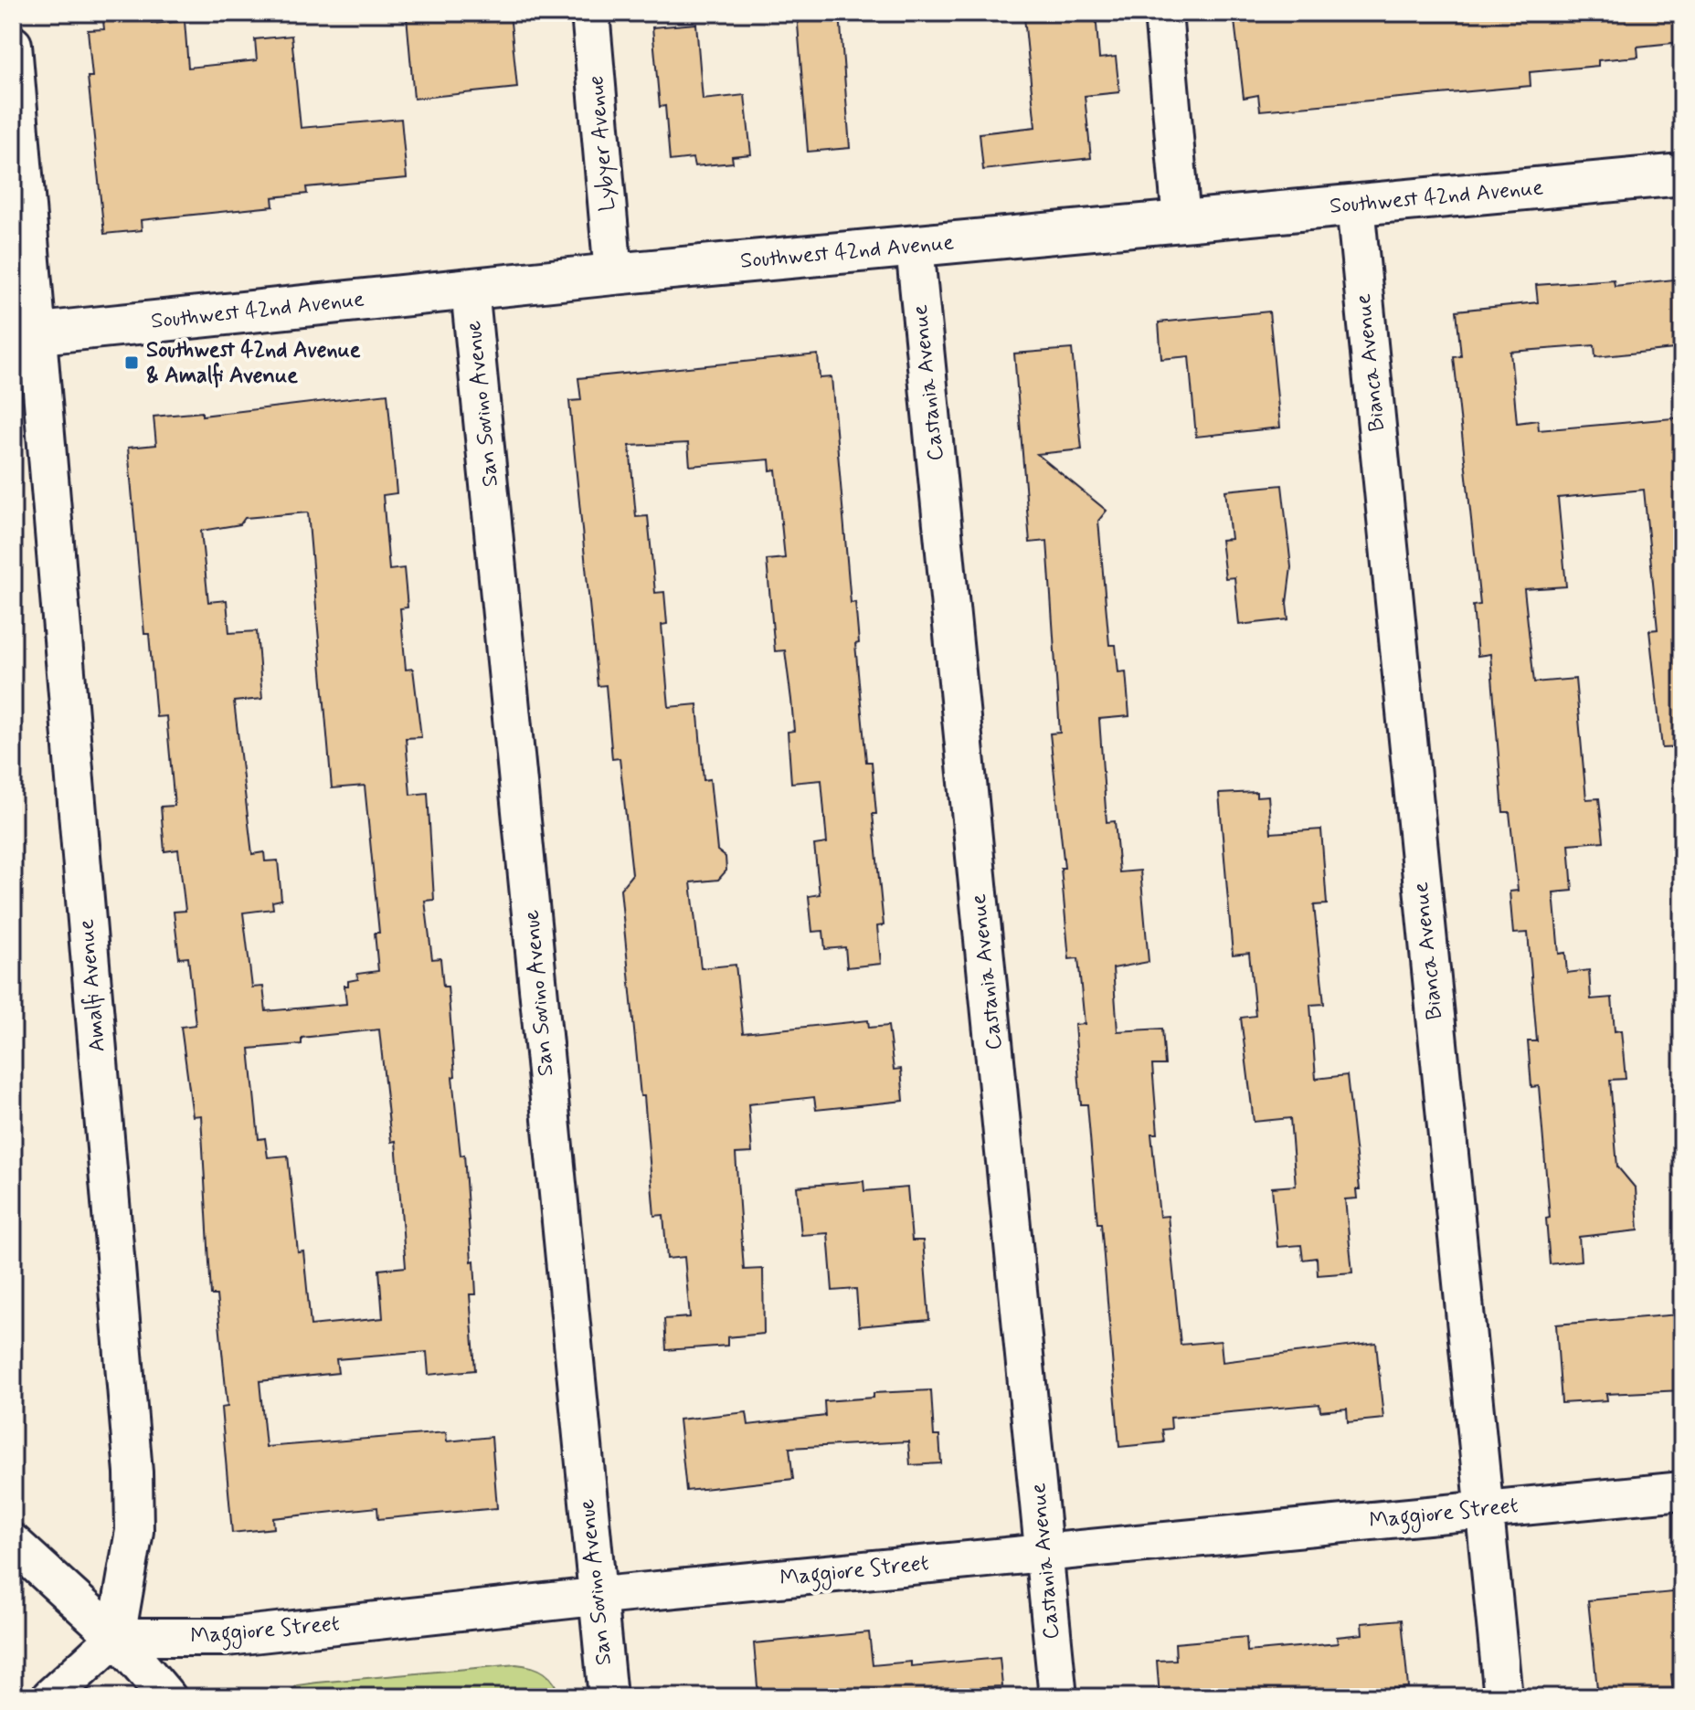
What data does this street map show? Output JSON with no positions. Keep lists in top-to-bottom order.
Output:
{
  "streets": {
    "main road": ["Southwest 42nd Avenue"],
    "street": [
      "Lybyer Avenue",
      "Bianca Avenue",
      "Castania Avenue",
      "San Sovino Avenue",
      "Amalfi Avenue",
      "Maggiore Street"
    ]
  },
  "crossings": [
    ["Lybyer Avenue", "Southwest 42nd Avenue"],
    ["Southwest 42nd Avenue", "Bianca Avenue"],
    ["Southwest 42nd Avenue", "Castania Avenue"],
    ["Southwest 42nd Avenue", "San Sovino Avenue"],
    ["Southwest 42nd Avenue", "Amalfi Avenue"],
    ["Bianca Avenue", "Maggiore Street"],
    ["Castania Avenue", "Maggiore Street"],
    ["San Sovino Avenue", "Maggiore Street"],
    ["Amalfi Avenue", "Maggiore Street"]
  ],
  "places": {
    "transit": ["Southwest 42nd Avenue & Amalfi Avenue"]
  }
}
